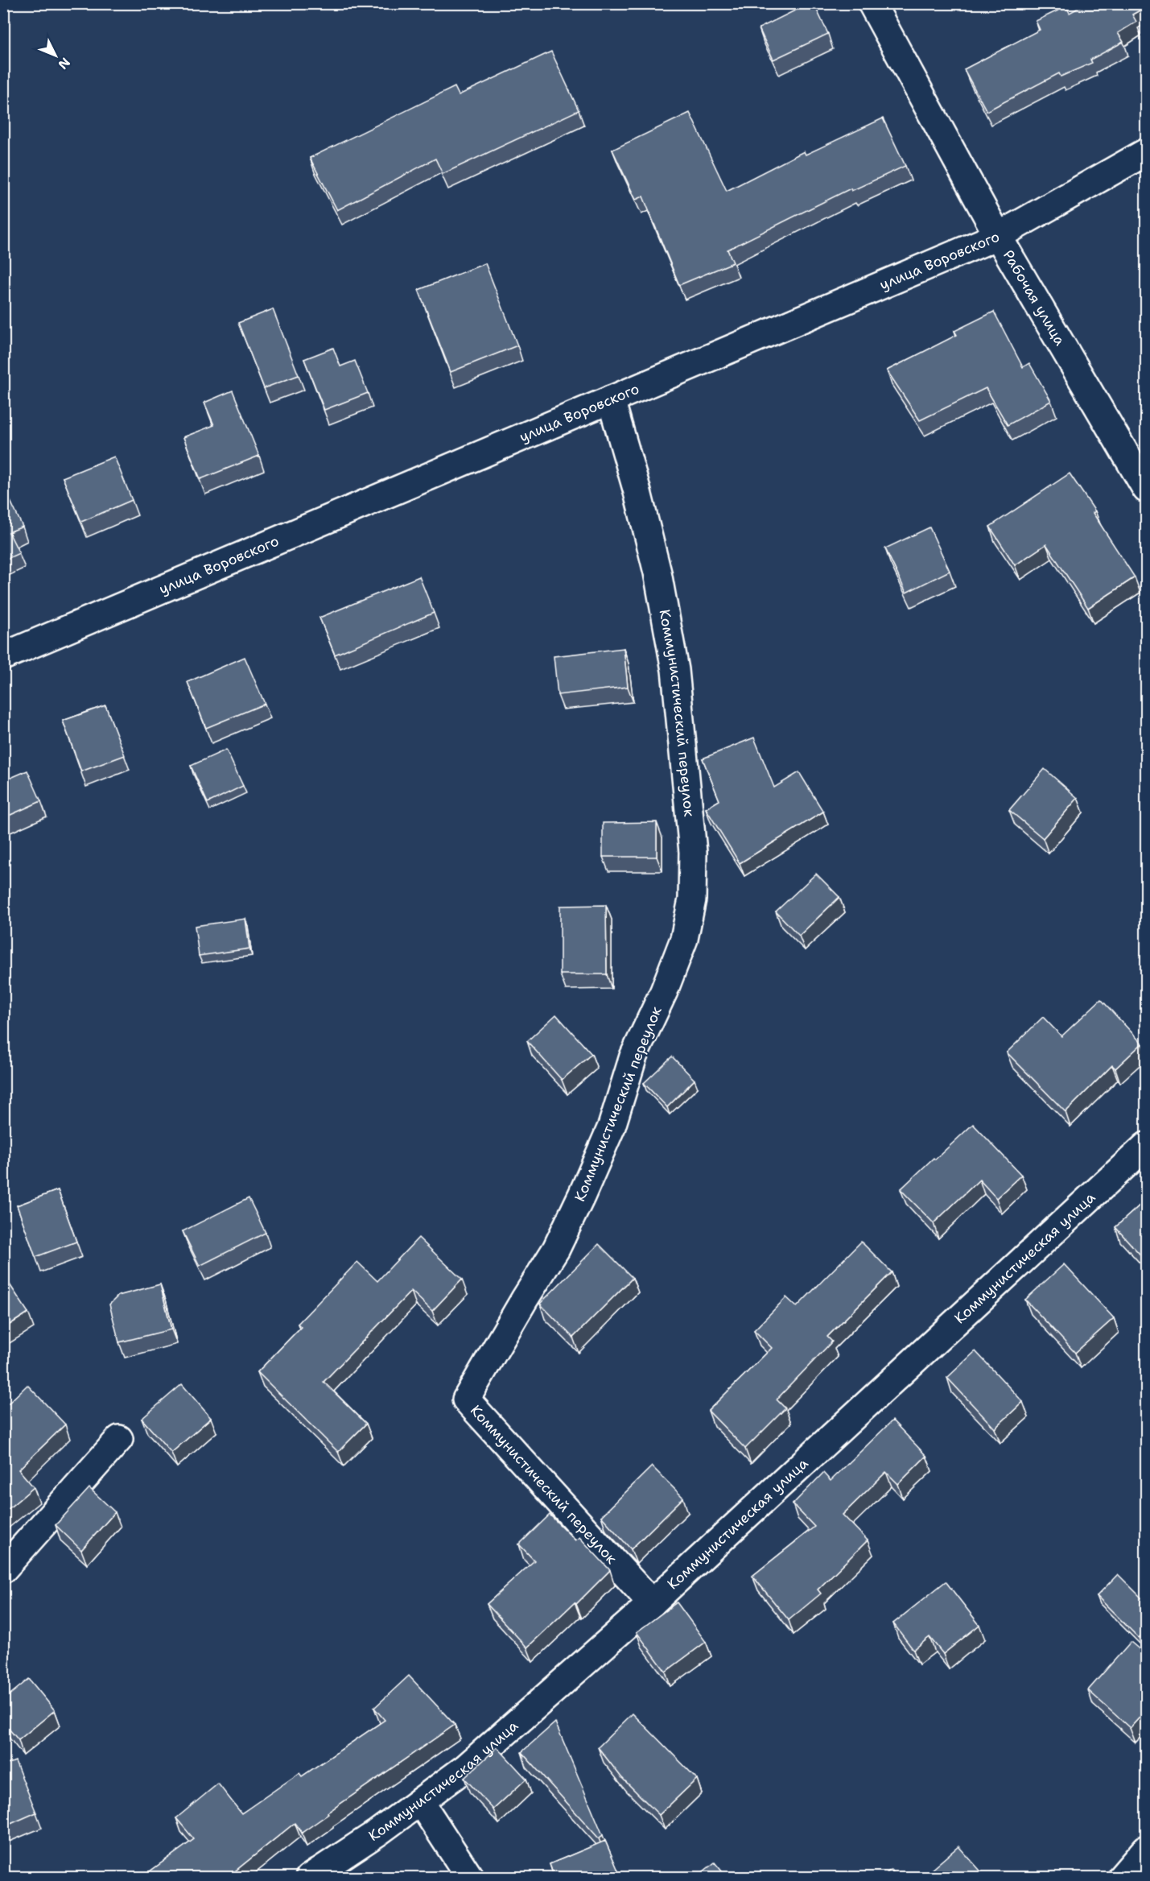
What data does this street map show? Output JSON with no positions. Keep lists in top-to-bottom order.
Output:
{
  "streets": {
    "street": [
      "улица Воровского",
      "Рабочая улица",
      "Коммунистический переулок",
      "Коммунистическая улица"
    ]
  },
  "crossings": [
    ["улица Воровского", "Рабочая улица"],
    ["улица Воровского", "Коммунистический переулок"],
    ["Коммунистический переулок", "Коммунистическая улица"]
  ],
  "north": "bottom right"
}
